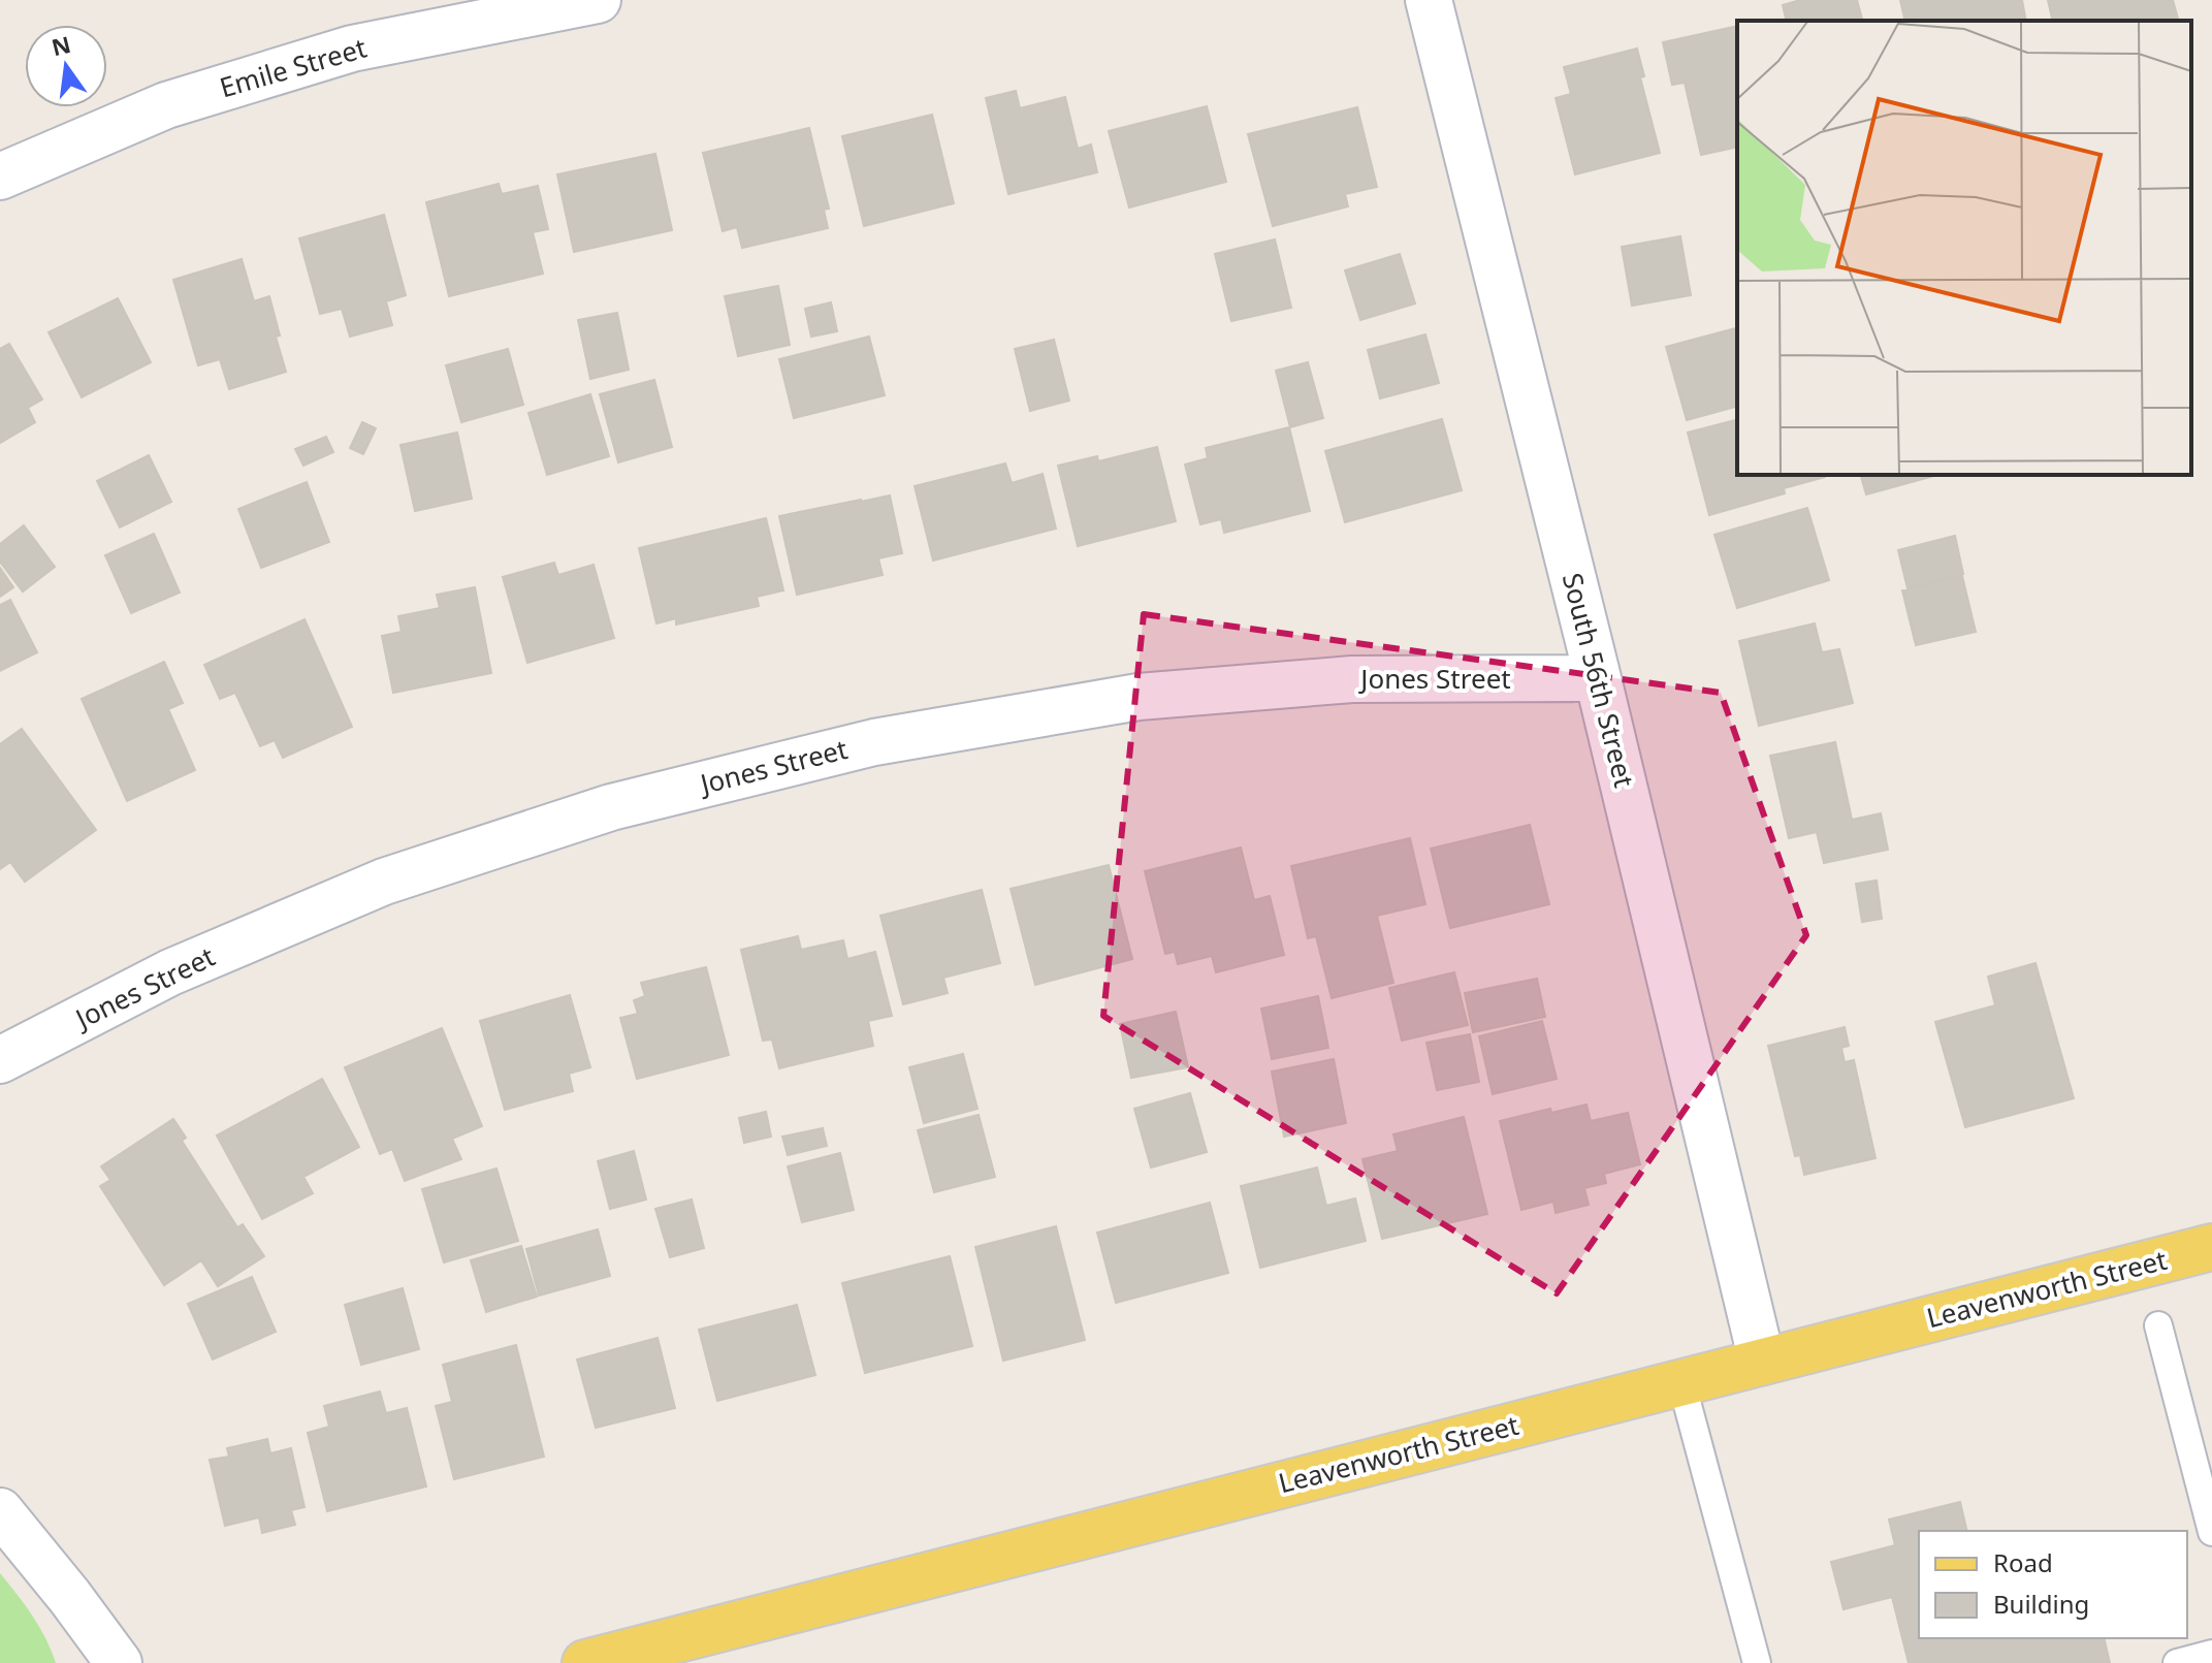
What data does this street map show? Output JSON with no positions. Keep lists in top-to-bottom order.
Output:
{
  "streets": {
    "main road": ["Leavenworth Street"],
    "street": ["Emile Street", "Jones Street", "South 56th Street"]
  },
  "crossings": [
    ["Jones Street", "South 56th Street"],
    ["South 56th Street", "Leavenworth Street"]
  ],
  "legend": ["Road", "Building"],
  "north": "top"
}
